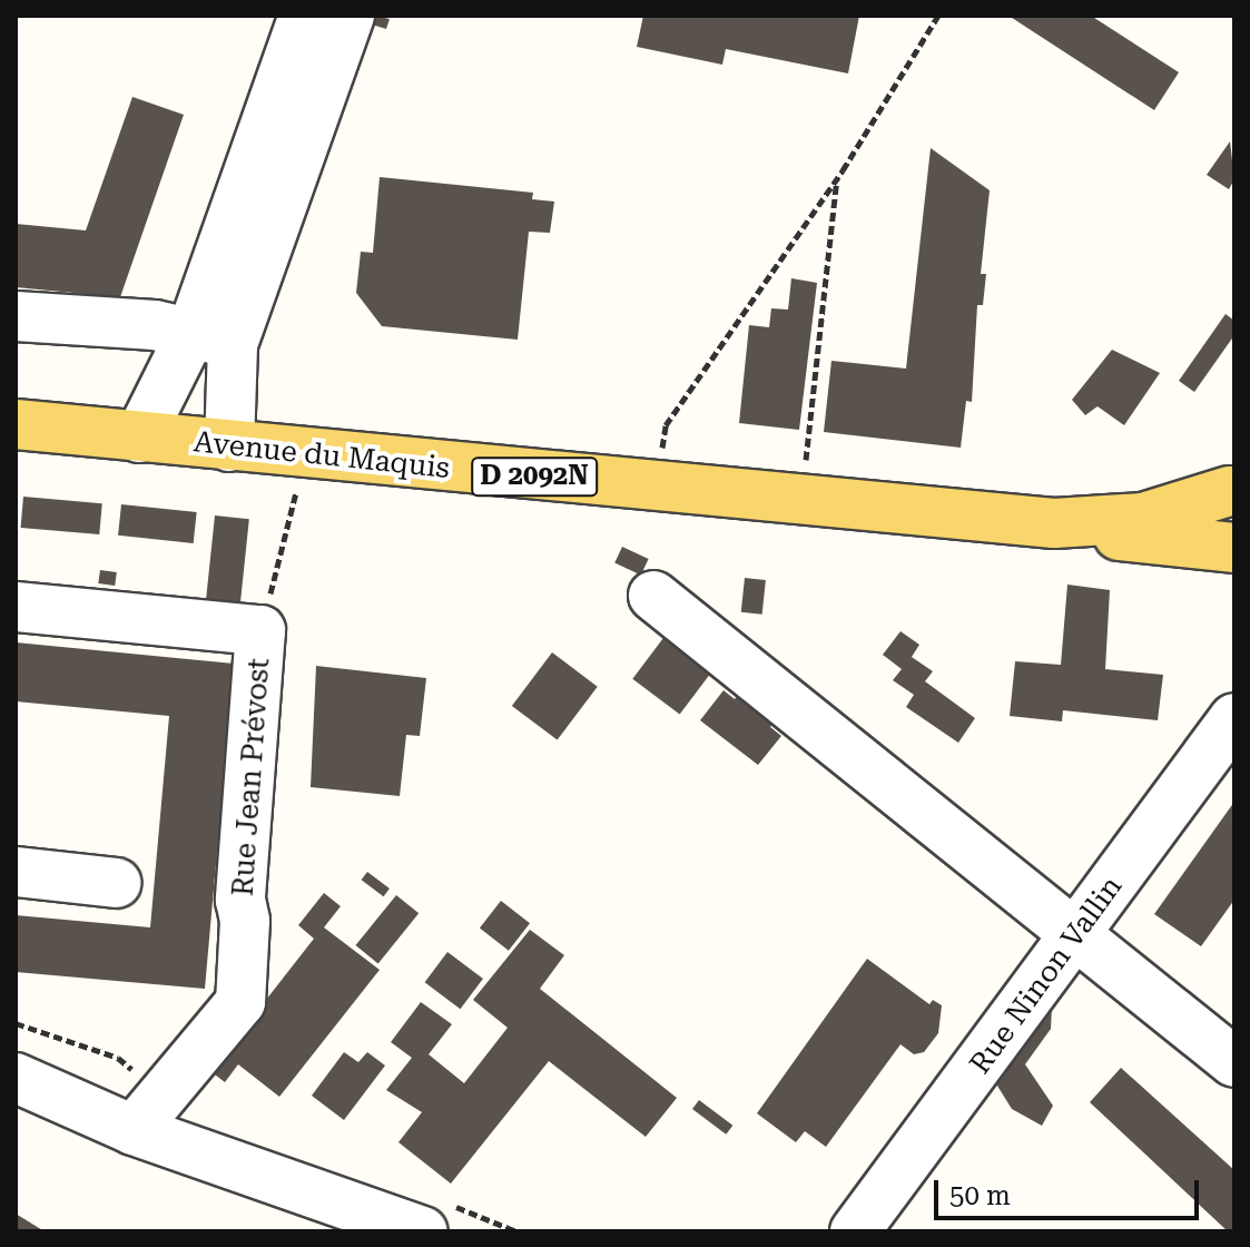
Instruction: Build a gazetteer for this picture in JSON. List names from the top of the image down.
{
  "streets": {
    "main road": ["Avenue du Maquis", "D 2092N"],
    "street": ["Rue Jean Prévost", "Rue Ninon Vallin"]
  },
  "scale_bar": "50 m"
}
